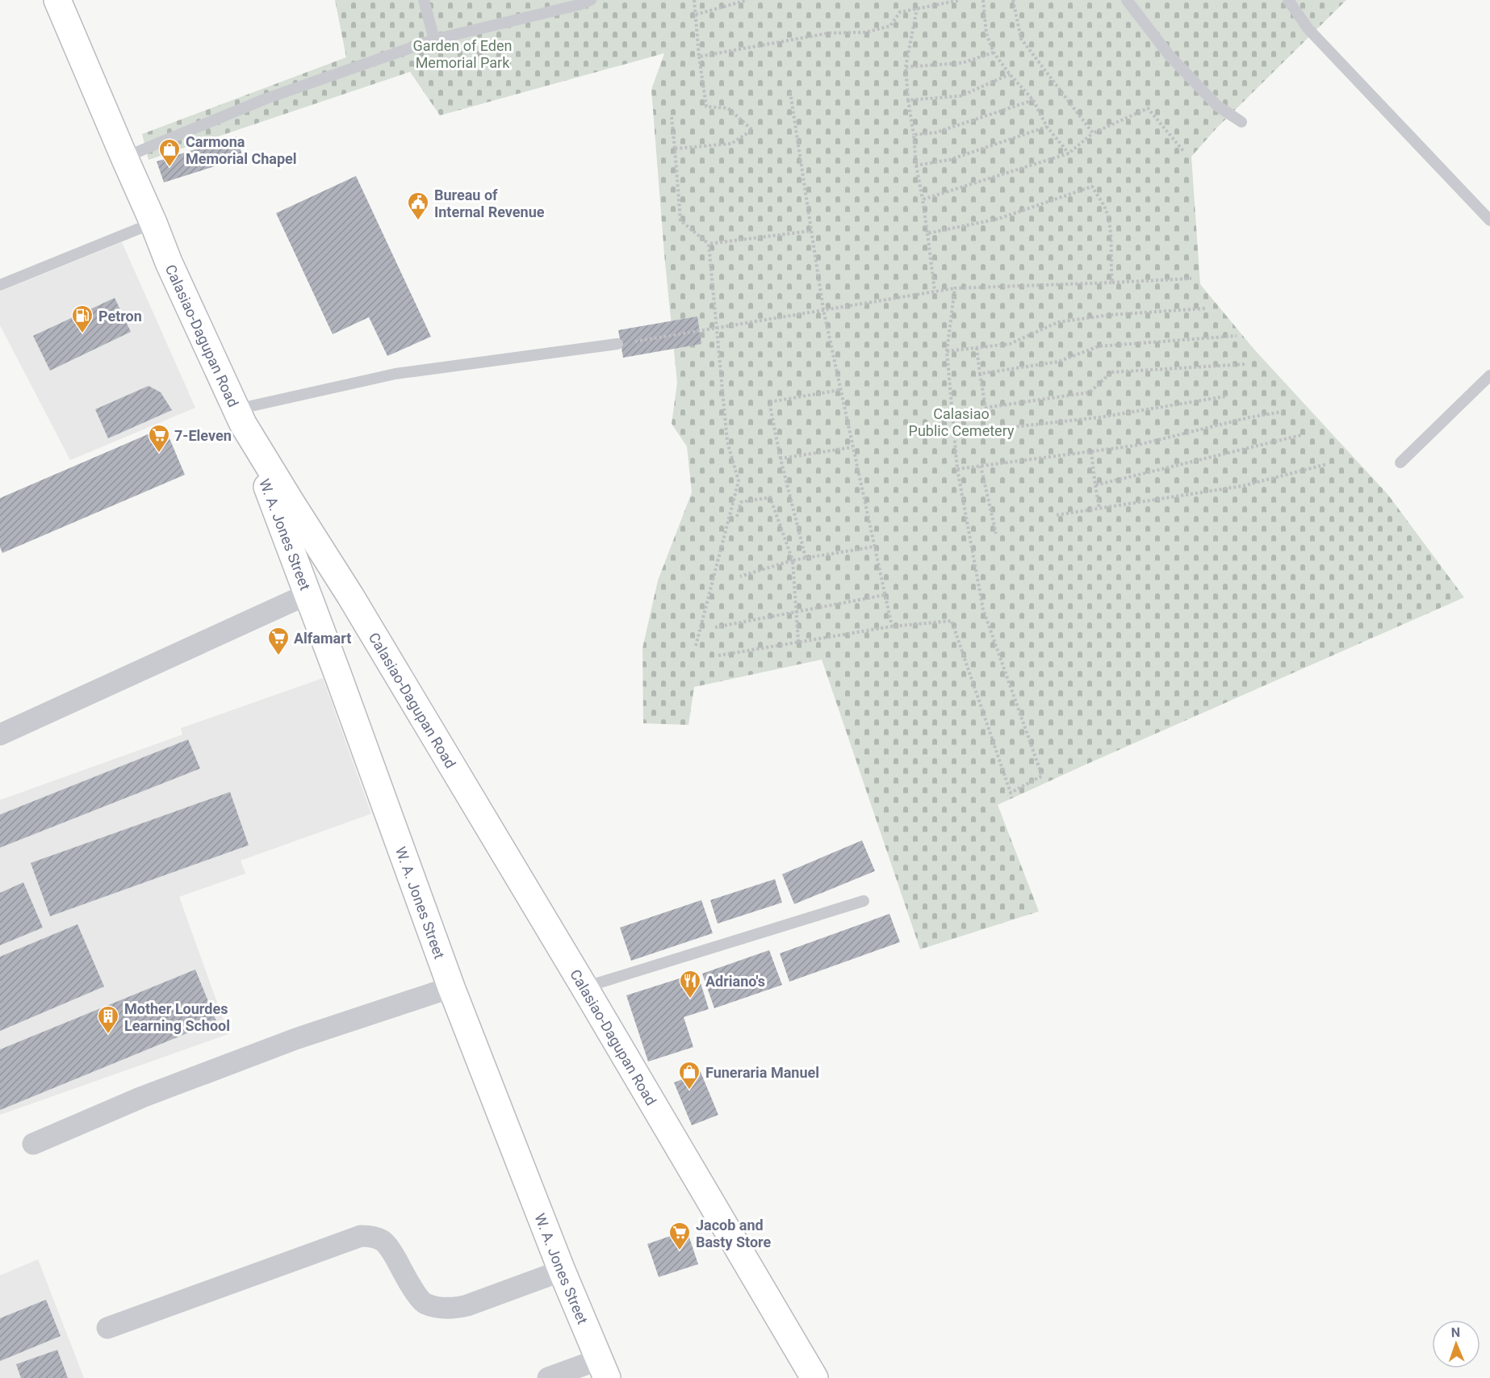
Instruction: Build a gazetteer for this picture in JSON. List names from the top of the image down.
{
  "streets": {
    "main road": ["Calasiao-Dagupan Road", "W. A. Jones Street"]
  },
  "crossings": [
    ["Calasiao-Dagupan Road", "W. A. Jones Street"]
  ],
  "parks": ["Garden of Eden Memorial Park", "Calasiao Public Cemetery"],
  "places": {
    "shop": ["Carmona Memorial Chapel", "Funeraria Manuel"],
    "public building": ["Bureau of Internal Revenue"],
    "fuel station": ["Petron"],
    "supermarket": ["7-Eleven", "Alfamart", "Jacob and Basty Store"],
    "restaurant": ["Adriano's"],
    "building": ["Mother Lourdes Learning School"]
  },
  "north": "top"
}
